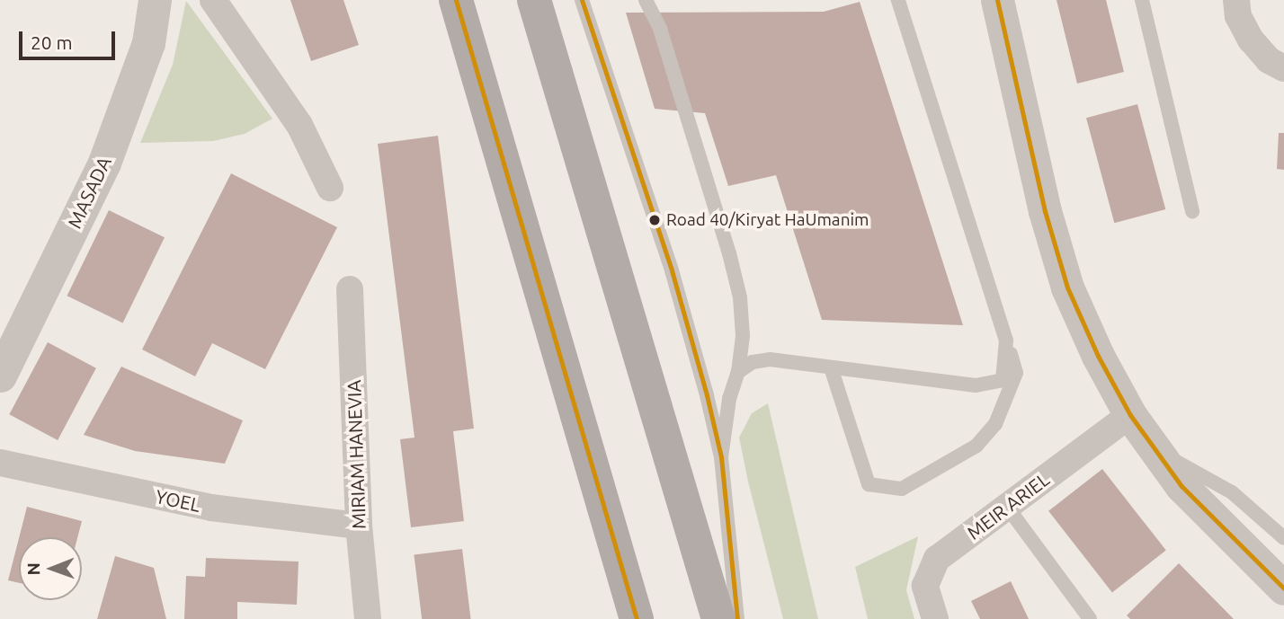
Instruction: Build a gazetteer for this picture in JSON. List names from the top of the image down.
{
  "streets": {
    "street": [
      "MASADA",
      "MIRIAM HANEVIA",
      "YOEL",
      "MEIR ARIEL"
    ]
  },
  "crossings": [
    ["MIRIAM HANEVIA", "YOEL"]
  ],
  "places": ["Road 40/Kiryat HaUmanim"],
  "scale_bar": "20 m",
  "north": "left"
}
